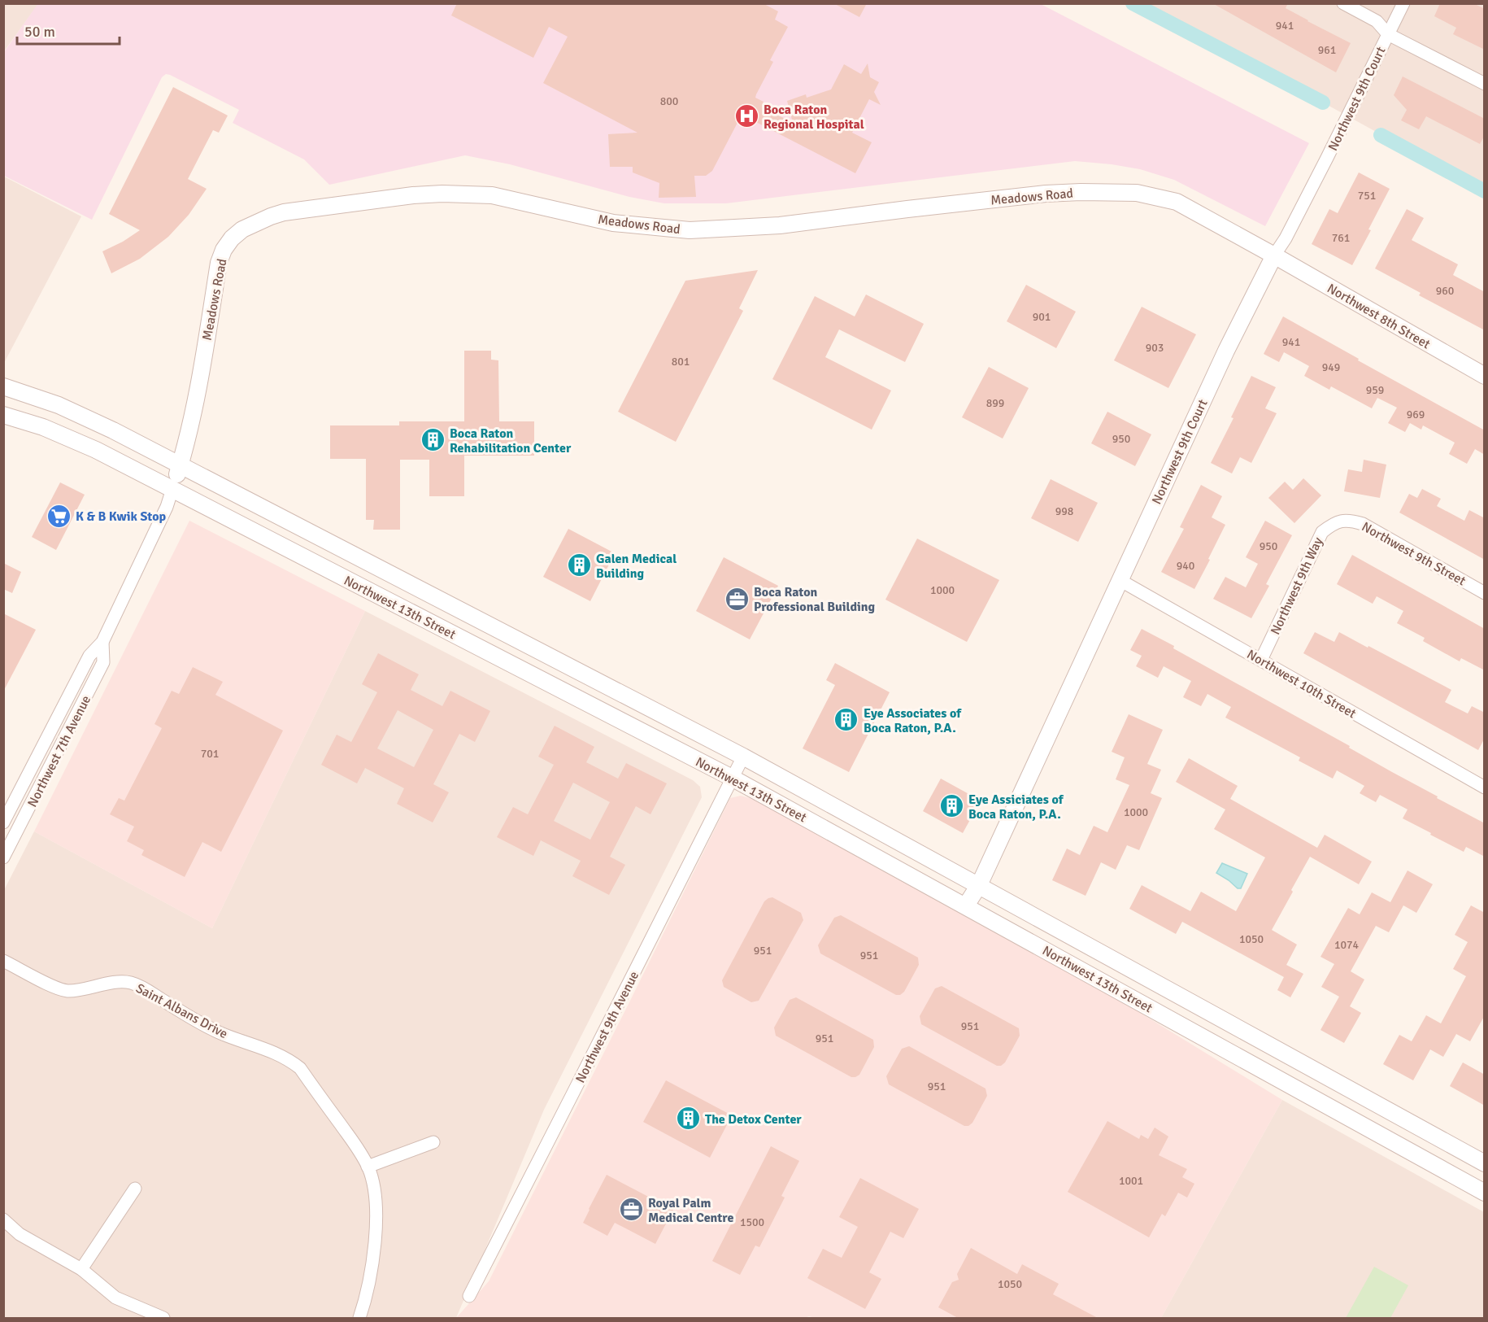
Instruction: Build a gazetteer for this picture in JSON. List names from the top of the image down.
{
  "streets": {
    "street": [
      "Northwest 9th Court",
      "Meadows Road",
      "Northwest 8th Street",
      "Northwest 9th Street",
      "Northwest 9th Way",
      "Northwest 13th Street",
      "Northwest 10th Street",
      "Northwest 7th Avenue",
      "Saint Albans Drive",
      "Northwest 9th Avenue"
    ]
  },
  "crossings": [
    ["Northwest 9th Court", "Meadows Road"],
    ["Northwest 9th Court", "Northwest 8th Street"],
    ["Northwest 9th Court", "Northwest 13th Street"],
    ["Northwest 9th Court", "Northwest 10th Street"],
    ["Meadows Road", "Northwest 8th Street"],
    ["Meadows Road", "Northwest 13th Street"],
    ["Meadows Road", "Northwest 7th Avenue"],
    ["Northwest 9th Street", "Northwest 9th Way"],
    ["Northwest 9th Way", "Northwest 10th Street"],
    ["Northwest 13th Street", "Northwest 7th Avenue"],
    ["Northwest 13th Street", "Northwest 9th Avenue"]
  ],
  "places": {
    "hospital": ["Boca Raton Regional Hospital"],
    "building": [
      "Boca Raton Rehabilitation Center",
      "Galen Medical Building",
      "Eye Associates of Boca Raton, P.A.",
      "Eye Assiciates of Boca Raton, P.A.",
      "The Detox Center"
    ],
    "supermarket": ["K & B Kwik Stop"],
    "office": ["Boca Raton Professional Building", "Royal Palm Medical Centre"]
  },
  "house_numbers": [
    "941",
    "961",
    "800",
    "751",
    "761",
    "960",
    "901",
    "941",
    "903",
    "801",
    "949",
    "959",
    "899",
    "969",
    "950",
    "998",
    "950",
    "940",
    "1000",
    "701",
    "1000",
    "1050",
    "1074",
    "951",
    "951",
    "951",
    "951",
    "951",
    "1001",
    "1500",
    "1050"
  ],
  "scale_bar": "50 m"
}
